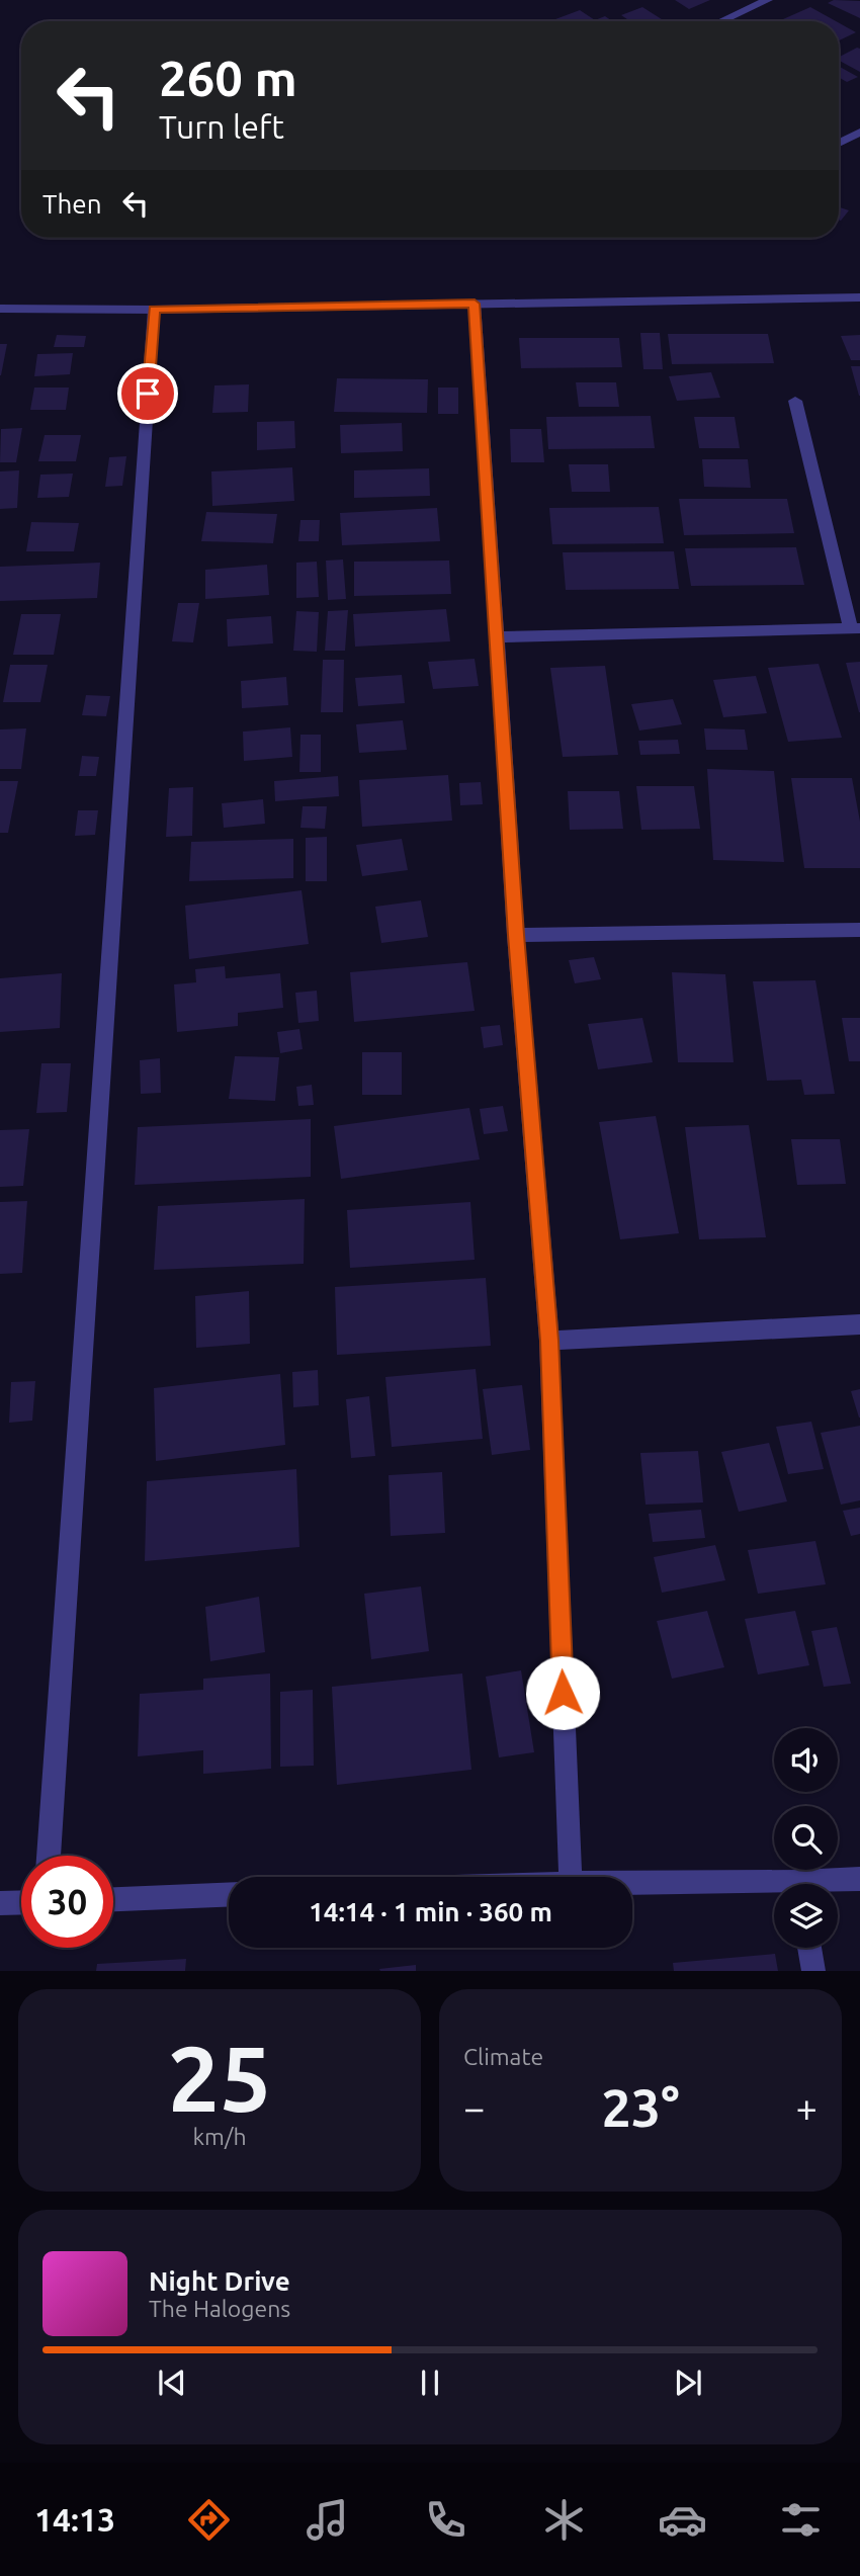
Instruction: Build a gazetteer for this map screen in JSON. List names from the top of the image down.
{
  "page": {
    "turn": ["260 m", "Turn left"],
    "then": "Then",
    "limit": "30",
    "trip": "14:14 · 1 min · 360 m",
    "tile": [
      ["25", "km/h"],
      "Climate"
    ],
    "heat": ["−", "23°", "+"],
    "song": ["Night Drive", "The Halogens"],
    "tabs": "14:13"
  }
}
